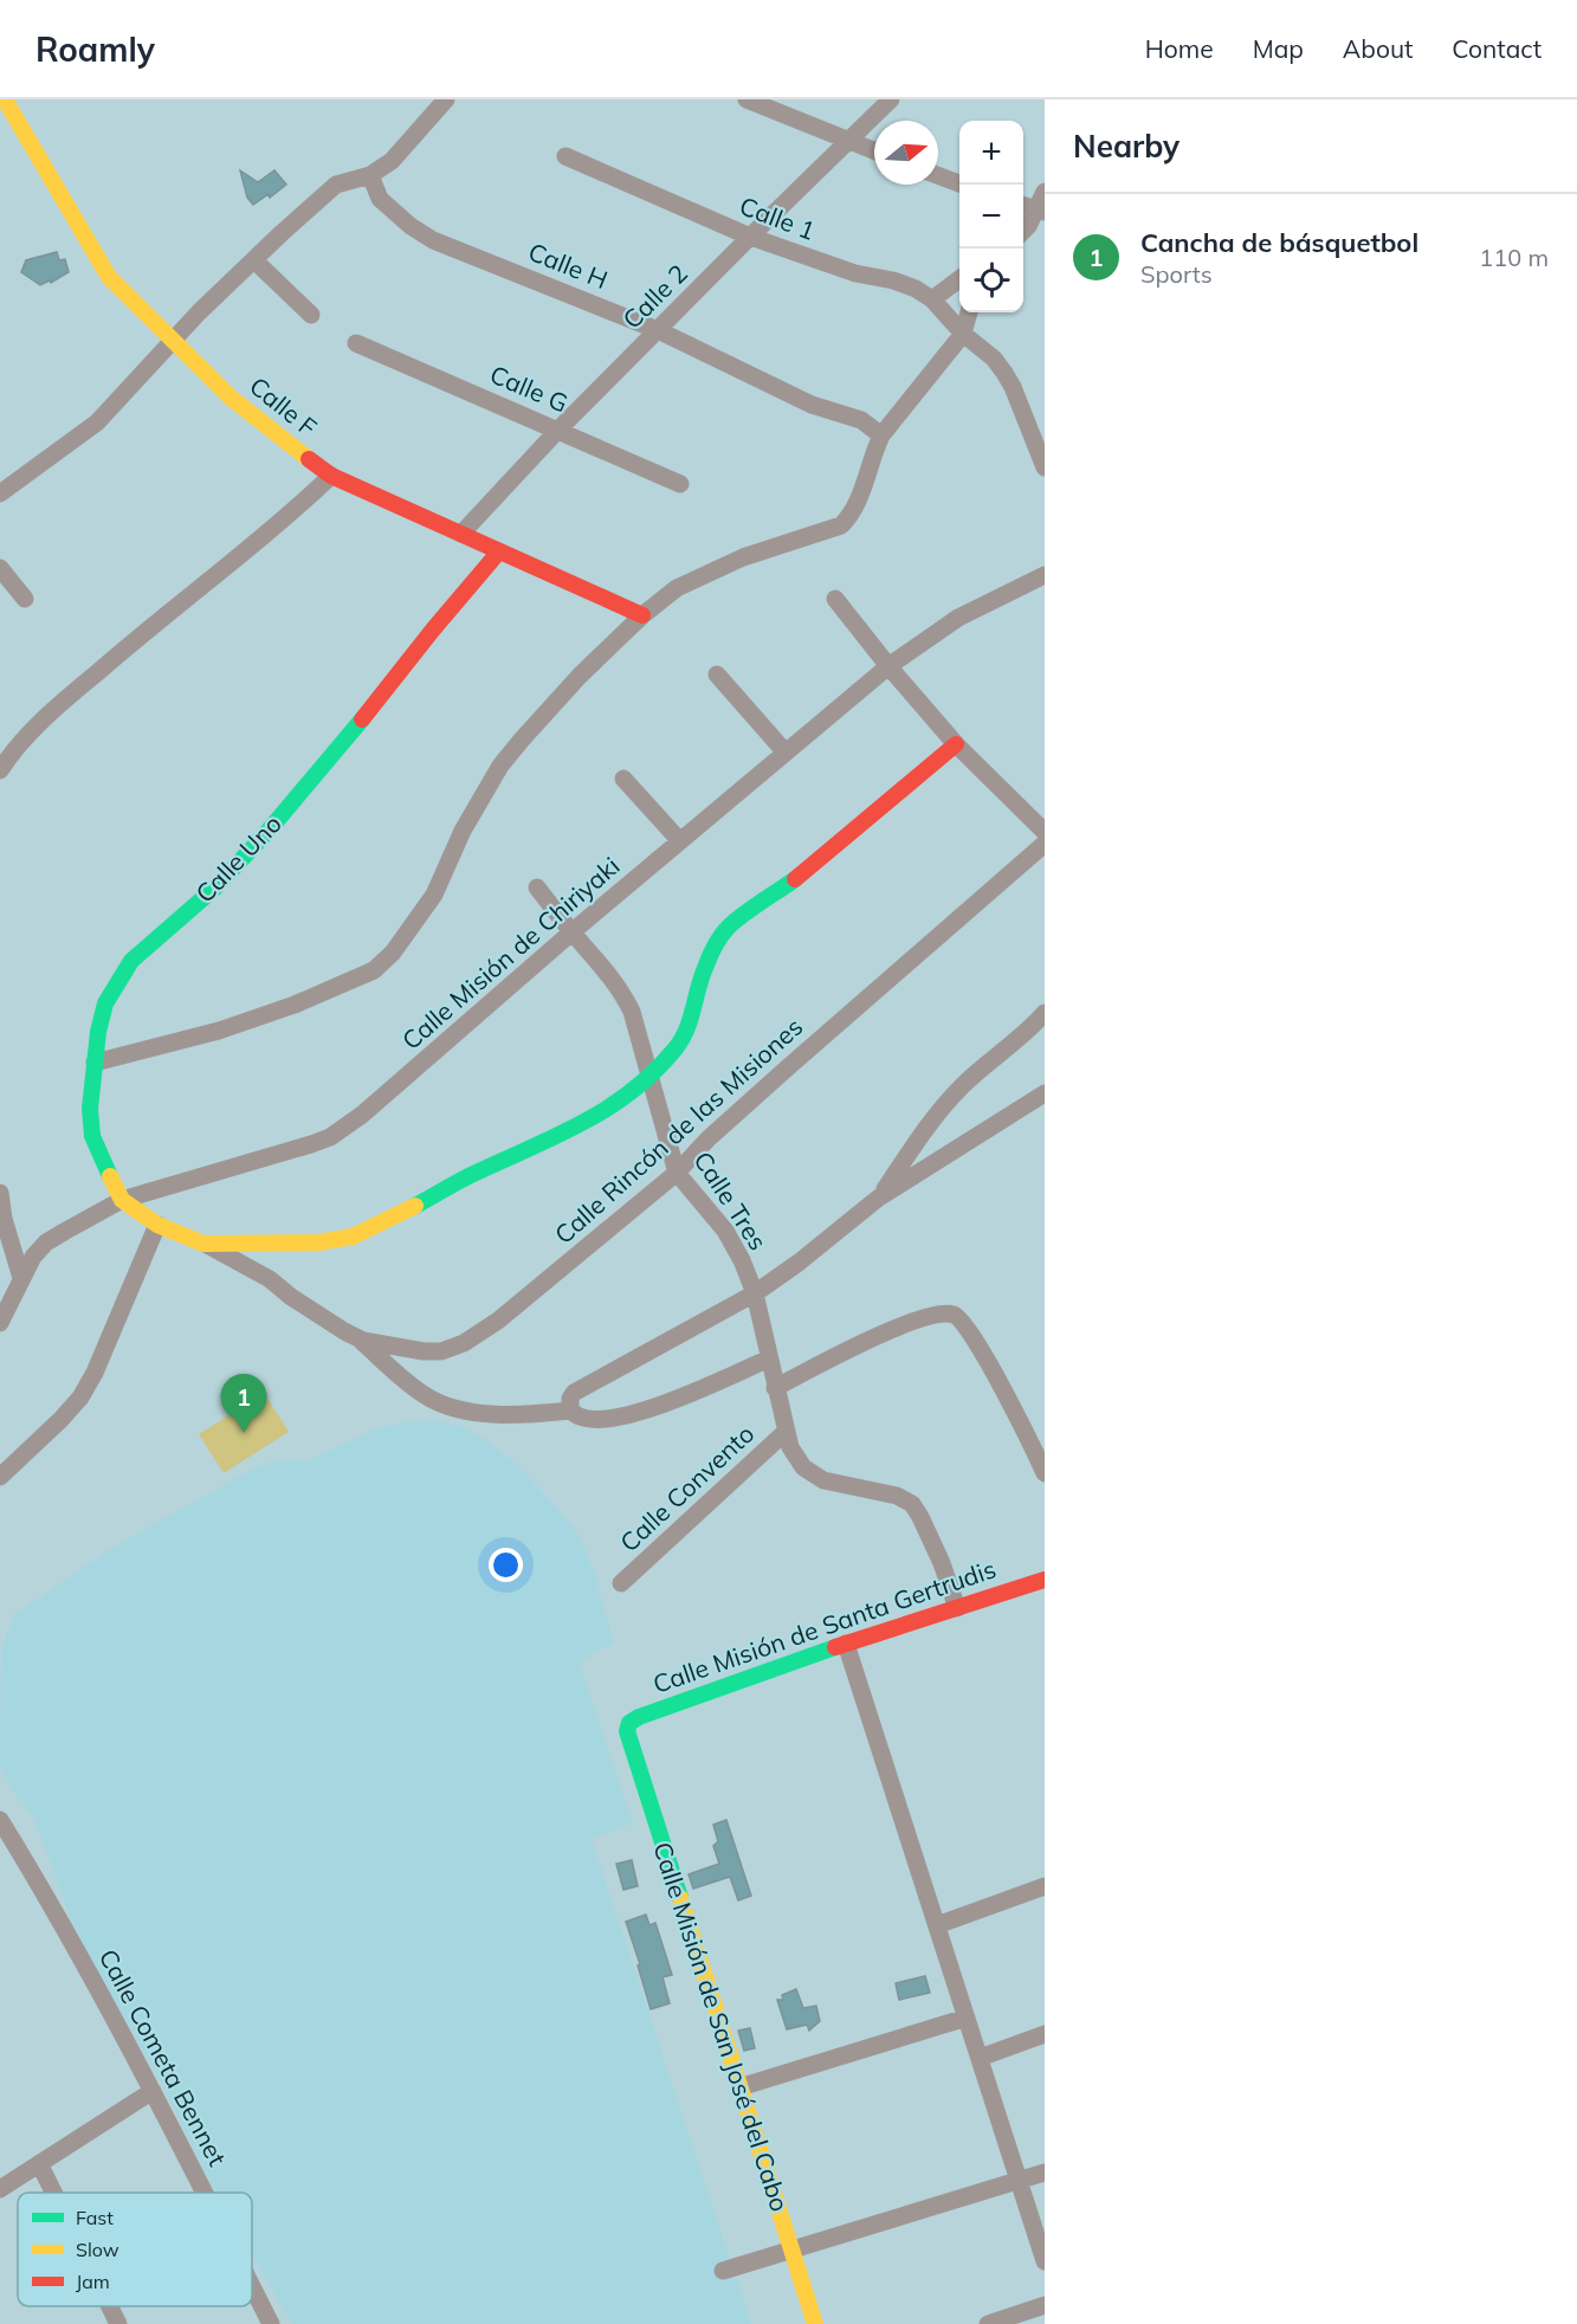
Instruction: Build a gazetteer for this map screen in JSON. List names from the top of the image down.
{
  "streets": {
    "street": [
      "Calle 1",
      "Calle H",
      "Calle 2",
      "Calle G",
      "Calle F",
      "Calle Uno",
      "Calle Misión de Chiriyaki",
      "Calle Rincón de las Misiones",
      "Calle Tres",
      "Calle Convento",
      "Calle Misión de Santa Gertrudis",
      "Calle Misión de San José del Cabo",
      "Calle Cometa Bennet"
    ]
  },
  "crossings": [
    ["Calle 1", "Calle 2"],
    ["Calle H", "Calle 2"],
    ["Calle 2", "Calle G"],
    ["Calle 2", "Calle F"],
    ["Calle F", "Calle Uno"],
    ["Calle Uno", "Calle Misión de Chiriyaki"],
    ["Calle Misión de Chiriyaki", "Calle Tres"],
    ["Calle Rincón de las Misiones", "Calle Tres"],
    ["Calle Tres", "Calle Convento"],
    ["Calle Tres", "Calle Misión de Santa Gertrudis"],
    ["Calle Misión de Santa Gertrudis", "Calle Misión de San José del Cabo"]
  ],
  "legend": ["Fast", "Slow", "Jam"],
  "north": "right",
  "page": {
    "header": "Roamly",
    "nav": [
      "Home",
      "Map",
      "About",
      "Contact"
    ],
    "heading": "Nearby",
    "map_buttons": ["+", "−"],
    "list": [
      {
        "mark": "1",
        "name": "Cancha de básquetbol",
        "note": "Sports",
        "value": "110 m"
      }
    ],
    "pins": "1"
  }
}
